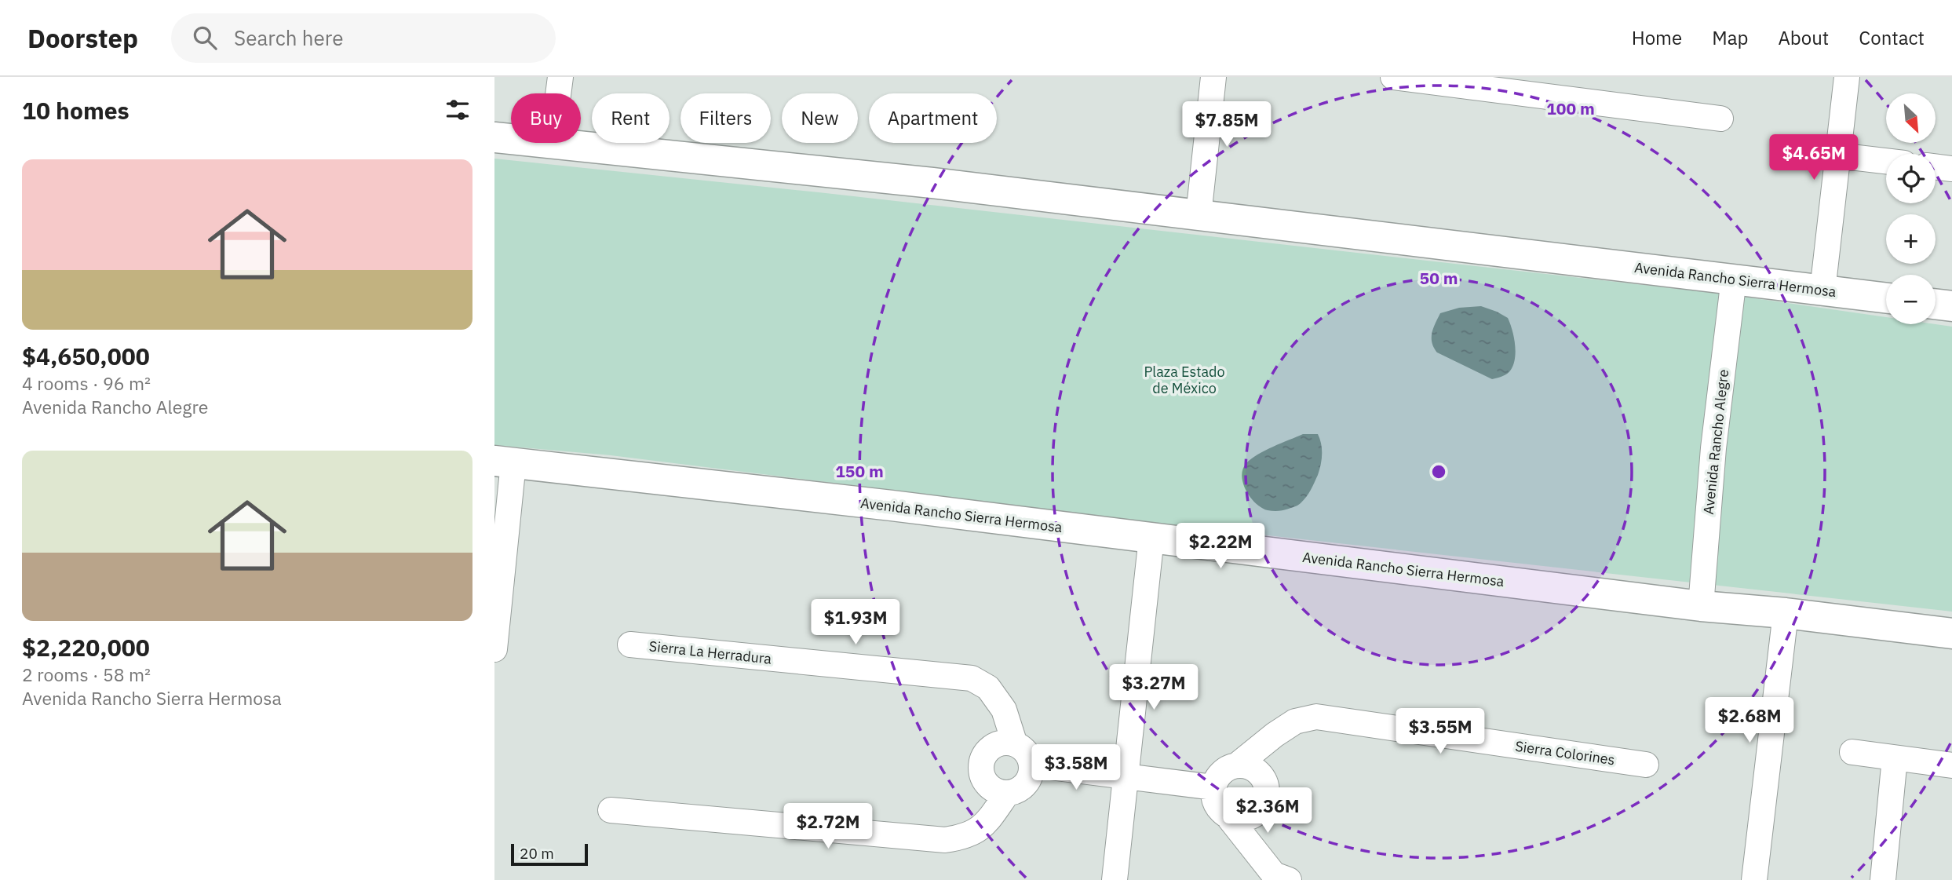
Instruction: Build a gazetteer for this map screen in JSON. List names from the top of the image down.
{
  "streets": {
    "street": [
      "Avenida Rancho Sierra Hermosa",
      "Avenida Rancho Alegre",
      "Sierra La Herradura",
      "Sierra Colorines"
    ]
  },
  "crossings": [
    ["Avenida Rancho Sierra Hermosa", "Avenida Rancho Alegre"]
  ],
  "parks": ["Plaza Estado de México"],
  "scale_bar": "20 m",
  "north": "bottom right",
  "page": {
    "header": "Doorstep",
    "search": "Search here",
    "nav": [
      "Home",
      "Map",
      "About",
      "Contact"
    ],
    "heading": "10 homes",
    "map_buttons": ["+", "−"],
    "chip": [
      "Buy",
      "Rent",
      "Filters",
      "New",
      "Apartment"
    ],
    "price": [
      "$7.85M",
      "$4.65M",
      "$2.22M",
      "$1.93M",
      "$3.27M",
      "$2.68M",
      "$3.55M",
      "$3.58M",
      "$2.36M",
      "$2.72M"
    ],
    "list": [
      {
        "name": "$4,650,000",
        "note": "4 rooms · 96 m² · Avenida Rancho Alegre"
      },
      {
        "name": "$2,220,000",
        "note": "2 rooms · 58 m² · Avenida Rancho Sierra Hermosa"
      }
    ],
    "scale": "20 m"
  },
  "rings": ["100 m", "50 m", "150 m"]
}
